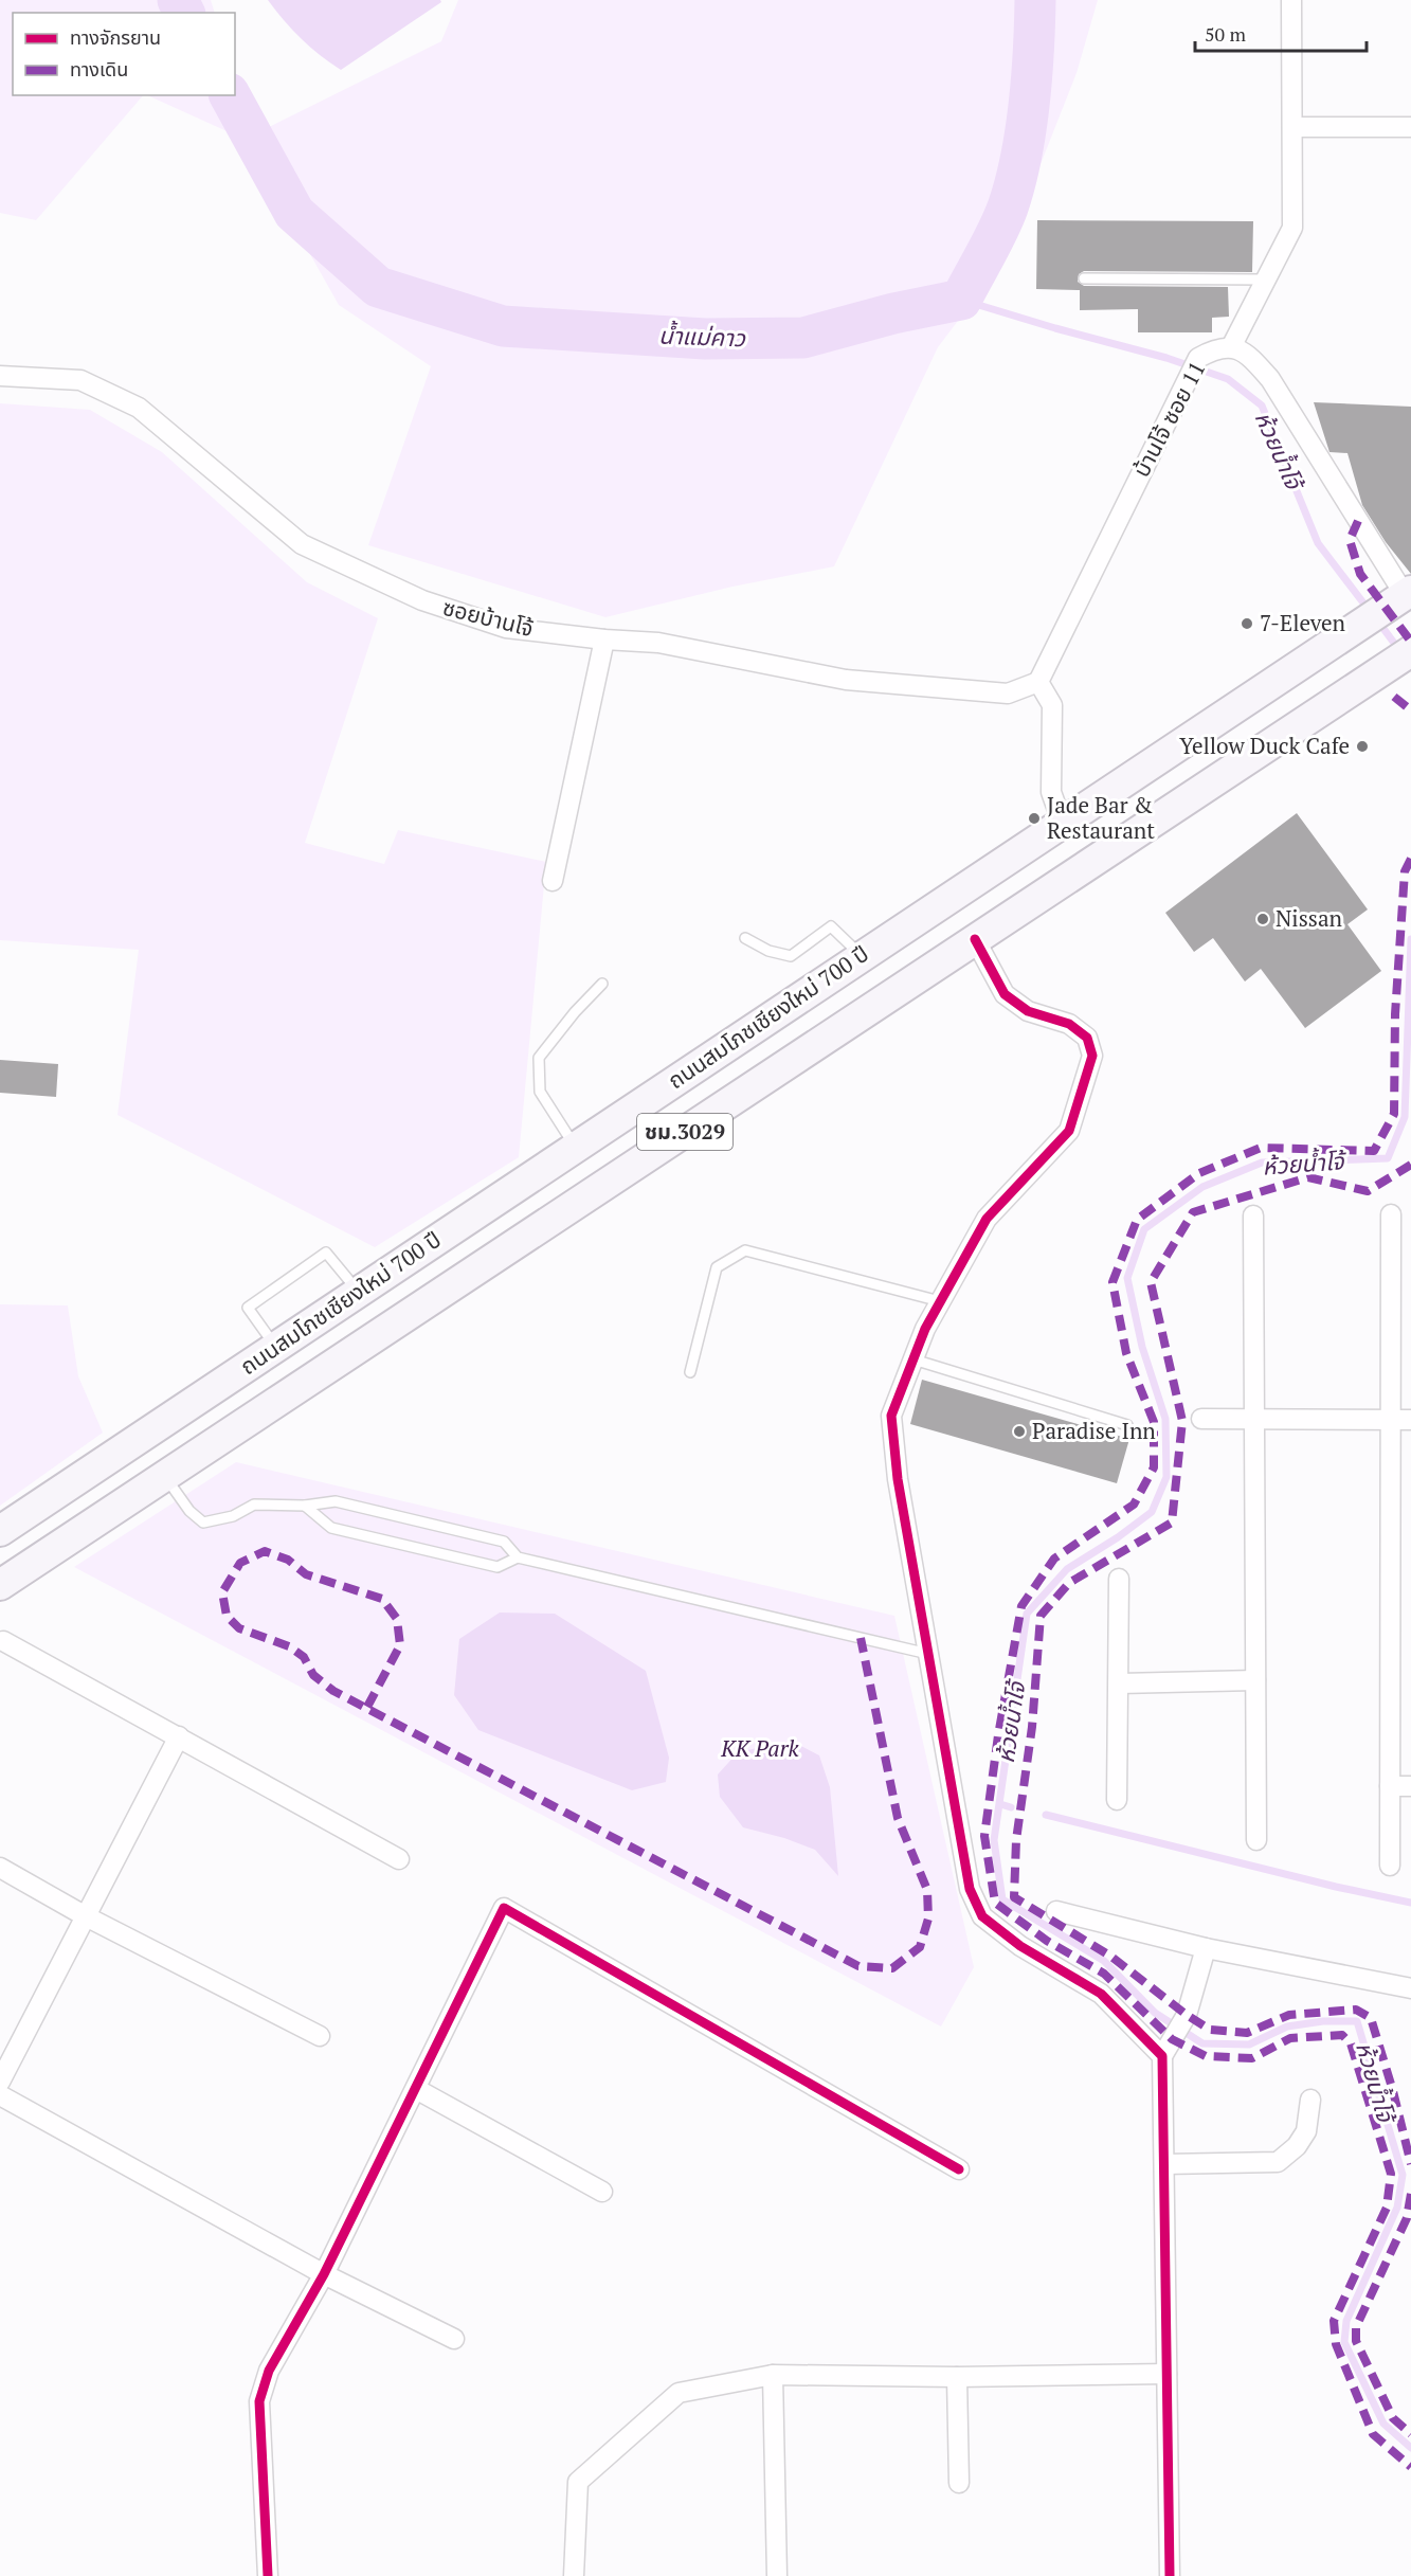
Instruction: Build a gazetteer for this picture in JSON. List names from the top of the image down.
{
  "streets": {
    "main road": ["ถนนสมโภชเชียงใหม่ 700 ปี", "ชม.3029"],
    "street": ["บ้านโจ้ ซอย 11", "ซอยบ้านโจ้"]
  },
  "crossings": [
    ["บ้านโจ้ ซอย 11", "ซอยบ้านโจ้"],
    ["บ้านโจ้ ซอย 11", "ถนนสมโภชเชียงใหม่ 700 ปี"]
  ],
  "water": ["น้ำแม่คาว", "ห้วยน้ำโจ้"],
  "parks": ["KK Park"],
  "places": [
    "7-Eleven",
    "Yellow Duck Cafe",
    "Jade Bar & Restaurant",
    "Nissan",
    "Paradise Inn"
  ],
  "legend": ["ทางจักรยาน", "ทางเดิน"],
  "scale_bar": "50 m"
}
